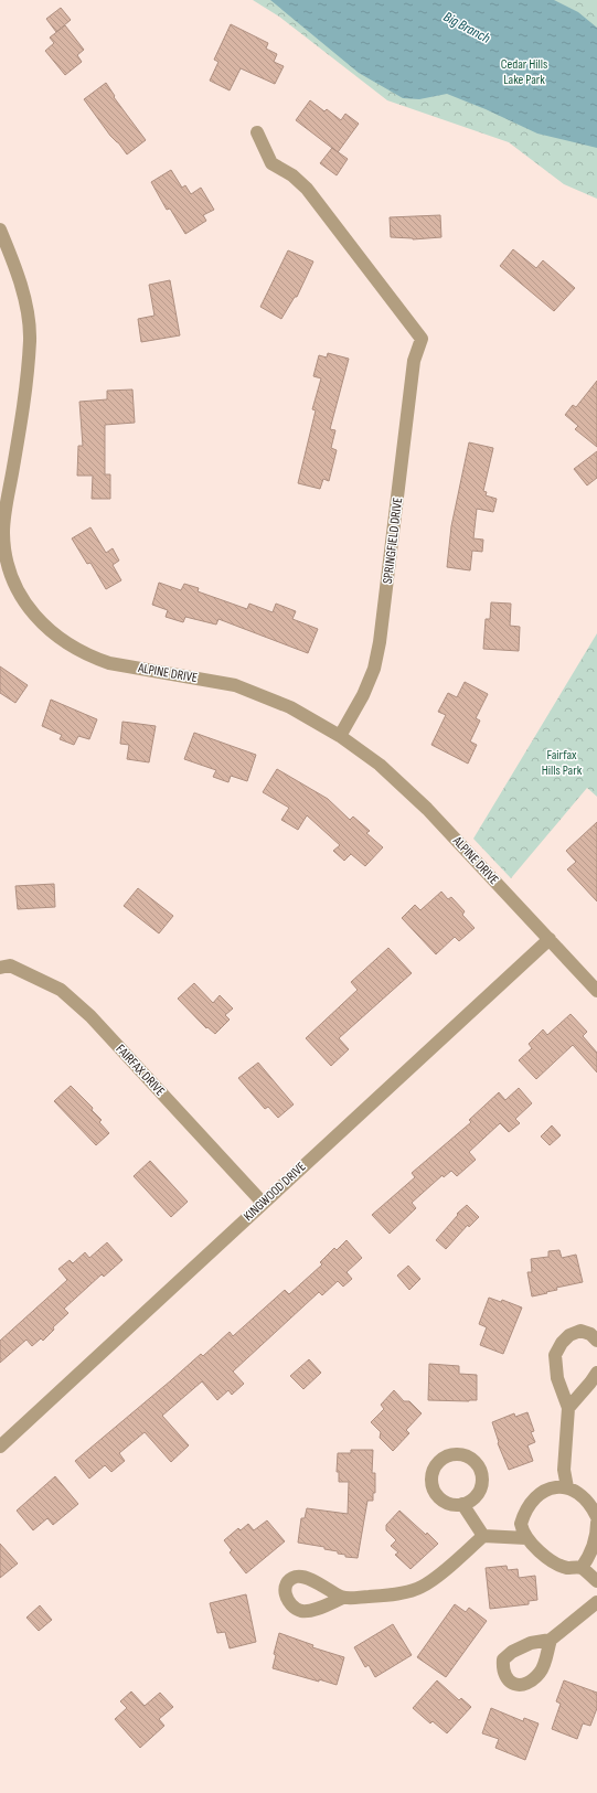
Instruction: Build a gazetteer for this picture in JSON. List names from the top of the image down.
{
  "streets": {
    "street": [
      "SPRINGFIELD DRIVE",
      "ALPINE DRIVE",
      "FAIRFAX DRIVE",
      "KINGWOOD DRIVE"
    ]
  },
  "crossings": [
    ["SPRINGFIELD DRIVE", "ALPINE DRIVE"],
    ["ALPINE DRIVE", "KINGWOOD DRIVE"],
    ["FAIRFAX DRIVE", "KINGWOOD DRIVE"]
  ],
  "water": ["Big Branch"],
  "parks": ["Cedar Hills Lake Park", "Fairfax Hills Park"]
}
